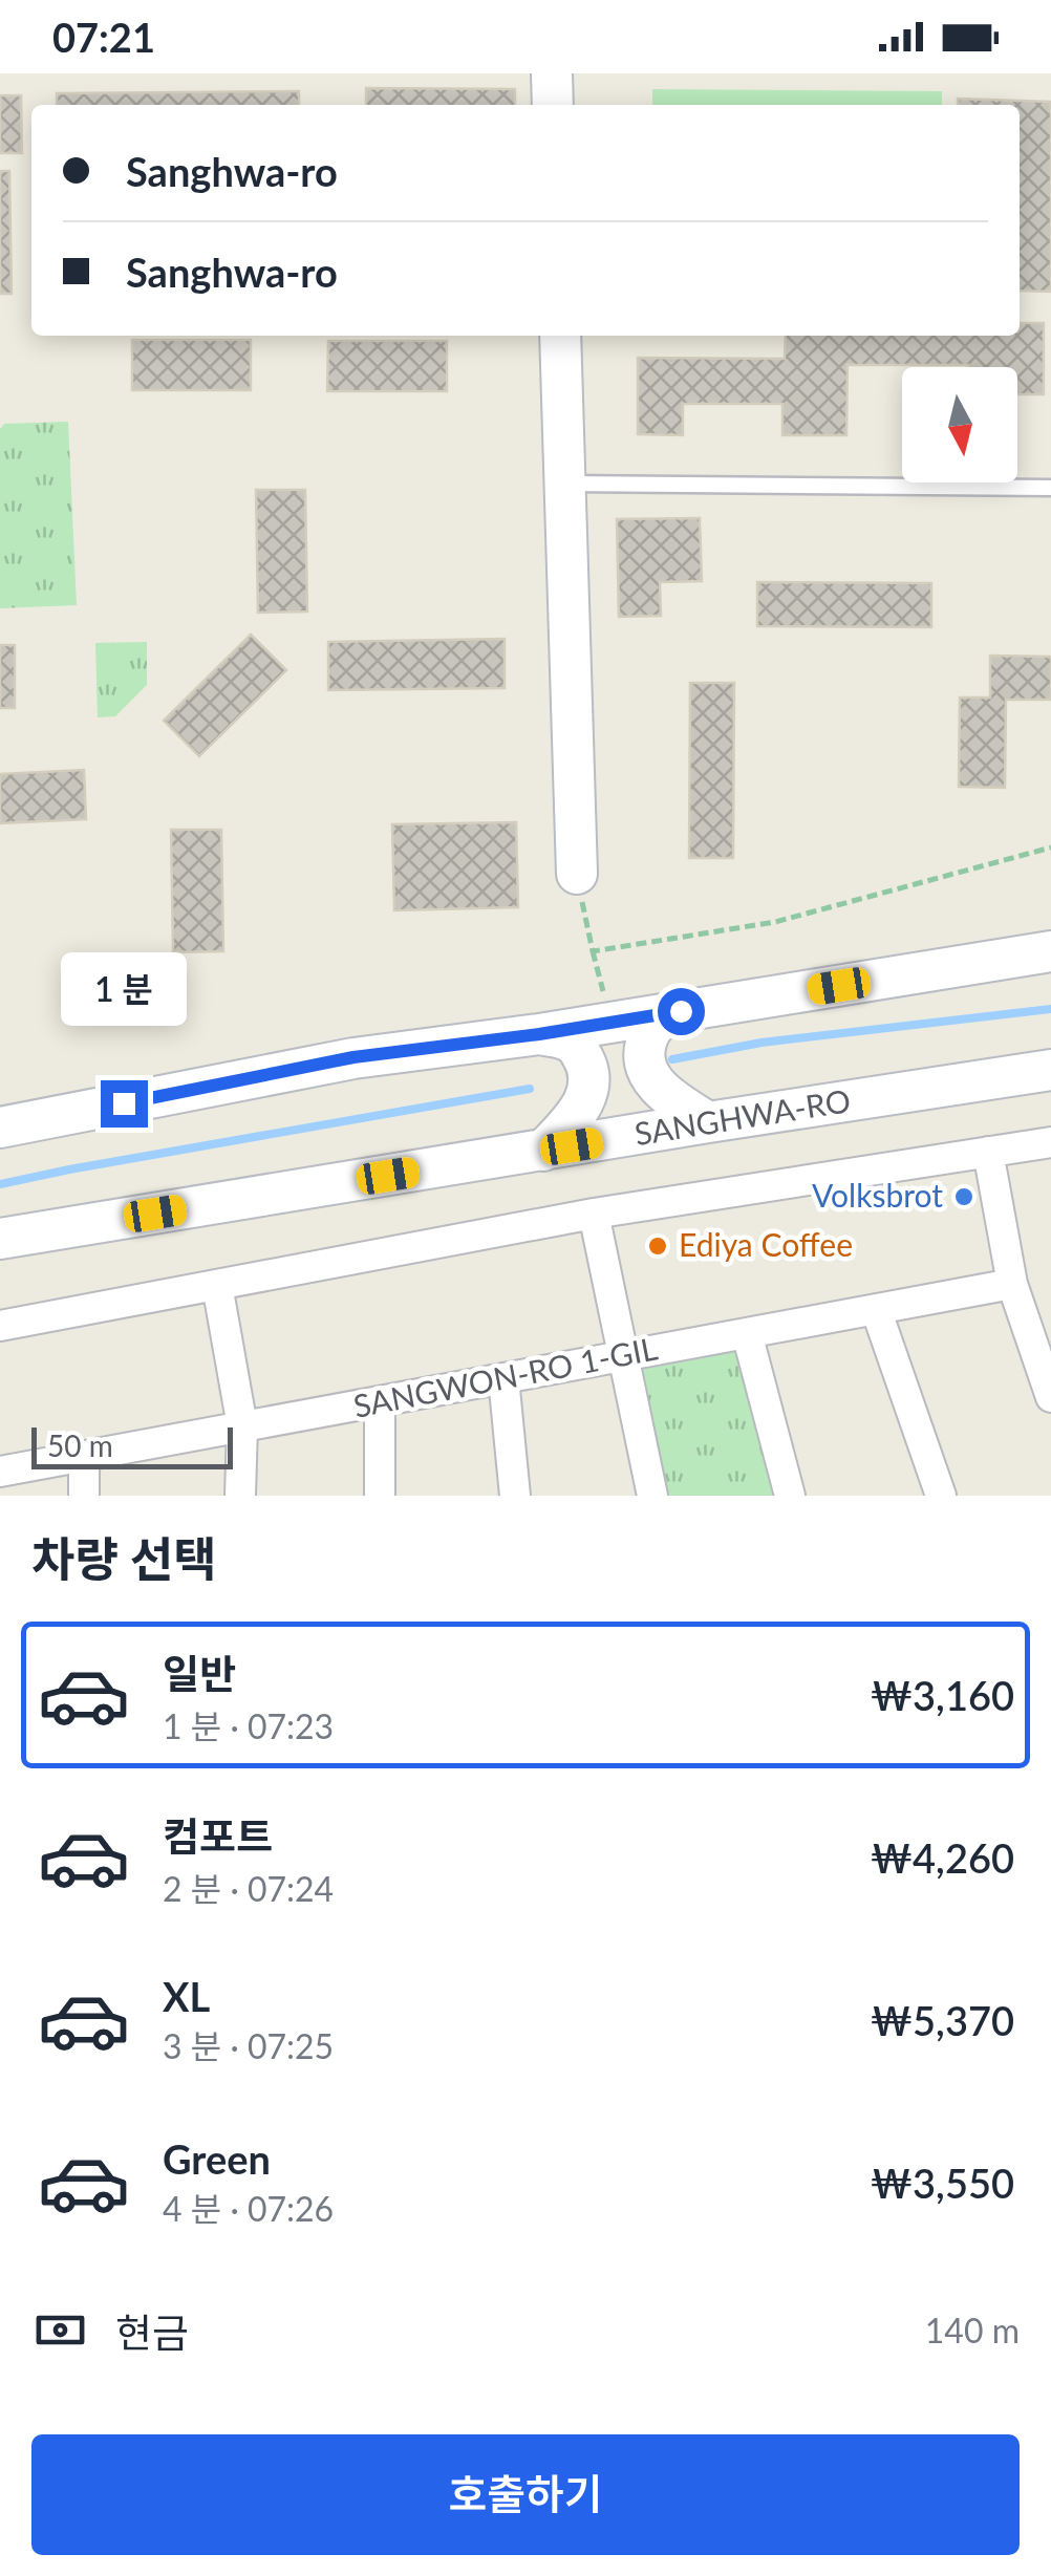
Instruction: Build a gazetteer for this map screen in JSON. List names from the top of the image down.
{
  "streets": {
    "main road": ["SANGHWA-RO"],
    "street": ["SANGWON-RO 1-GIL"]
  },
  "places": ["Volksbrot", "Ediya Coffee"],
  "scale_bar": "50 m",
  "north": "bottom",
  "page": {
    "status": "07:21",
    "banner": ["Sanghwa-ro", "Sanghwa-ro"],
    "bubble": "1 분",
    "scale": "50 m",
    "heading": "차량 선택",
    "list": [
      {
        "name": "일반",
        "note": "1 분 · 07:23",
        "value": "₩3,160"
      },
      {
        "name": "컴포트",
        "note": "2 분 · 07:24",
        "value": "₩4,260"
      },
      {
        "name": "XL",
        "note": "3 분 · 07:25",
        "value": "₩5,370"
      },
      {
        "name": "Green",
        "note": "4 분 · 07:26",
        "value": "₩3,550"
      }
    ],
    "pay": ["현금", "140 m"],
    "buttons": "호출하기"
  }
}
